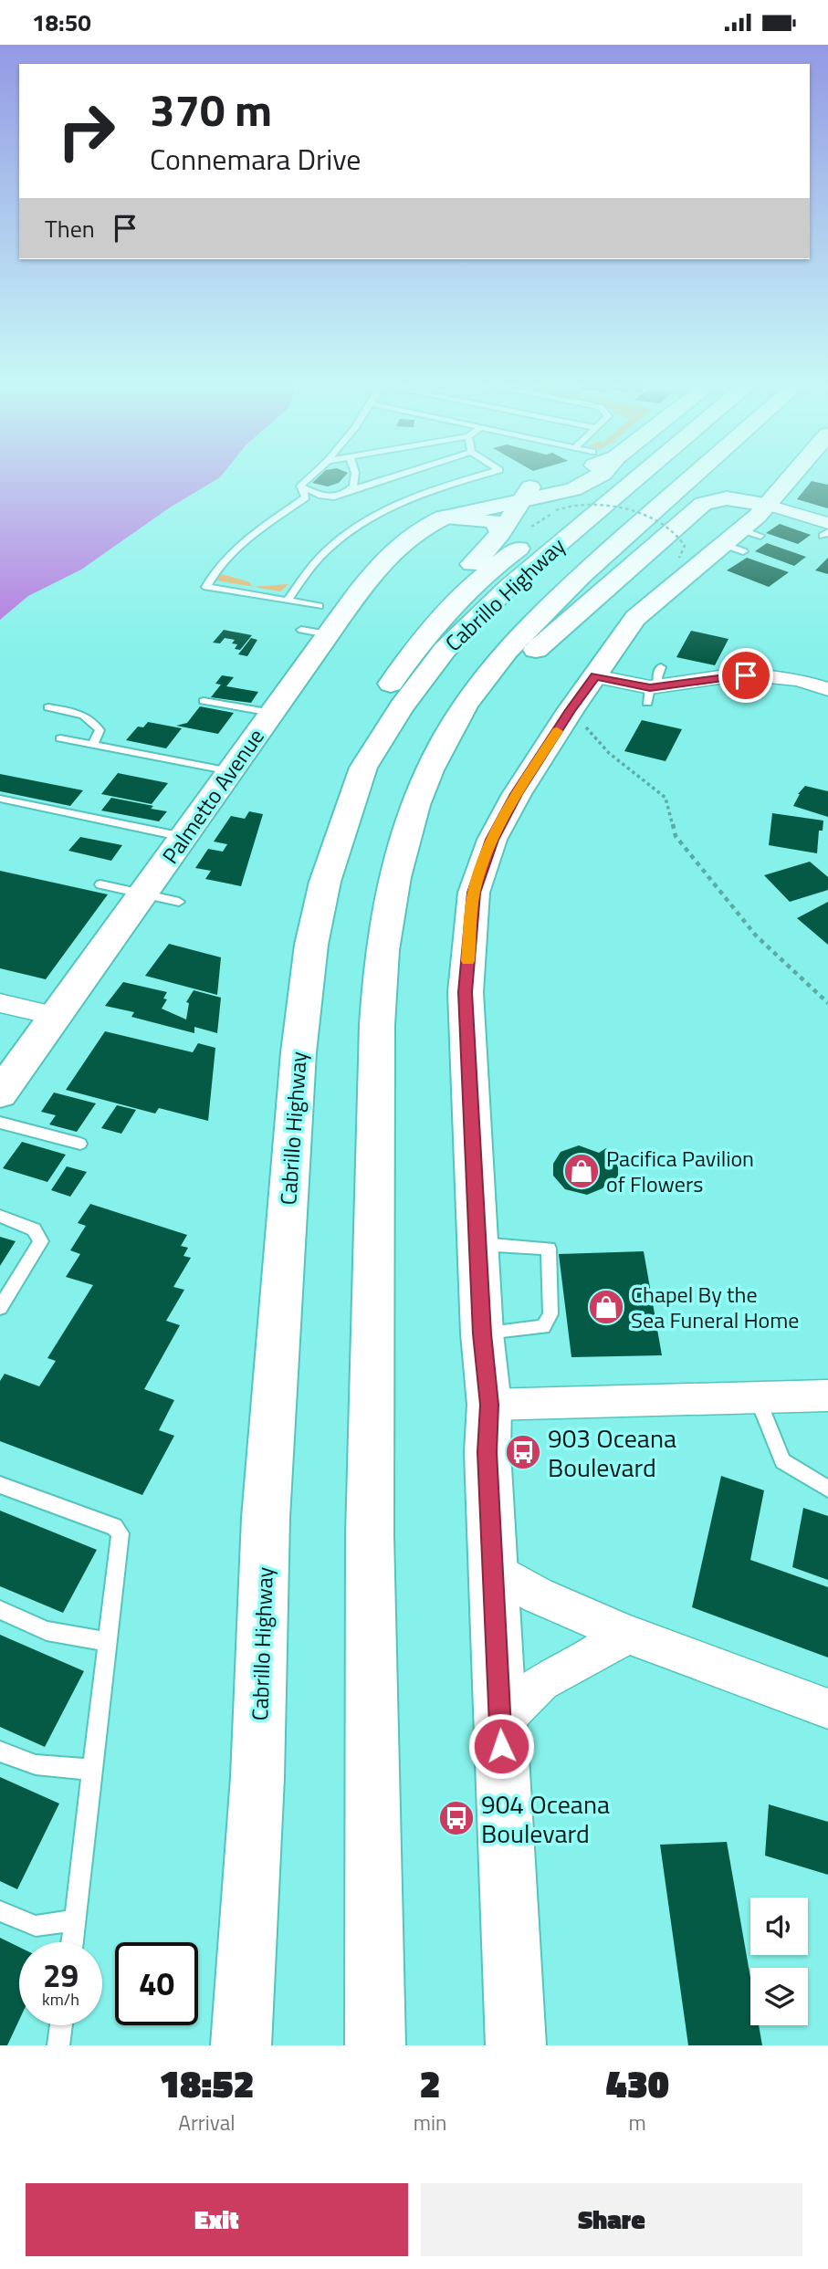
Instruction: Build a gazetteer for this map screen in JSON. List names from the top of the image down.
{
  "streets": {
    "main road": ["Cabrillo Highway", "Palmetto Avenue"]
  },
  "places": {
    "shop": ["Pacifica Pavilion of Flowers", "Chapel By the Sea Funeral Home"],
    "bus stop": ["903 Oceana Boulevard", "904 Oceana Boulevard"]
  },
  "page": {
    "status": "18:50",
    "turn": ["370 m", "Connemara Drive"],
    "then": "Then",
    "speed": "29 km/h",
    "limit": "40",
    "eta": [
      "18:52",
      "Arrival",
      "2",
      "min",
      "430",
      "m"
    ],
    "buttons": ["Exit", "Share"]
  }
}
